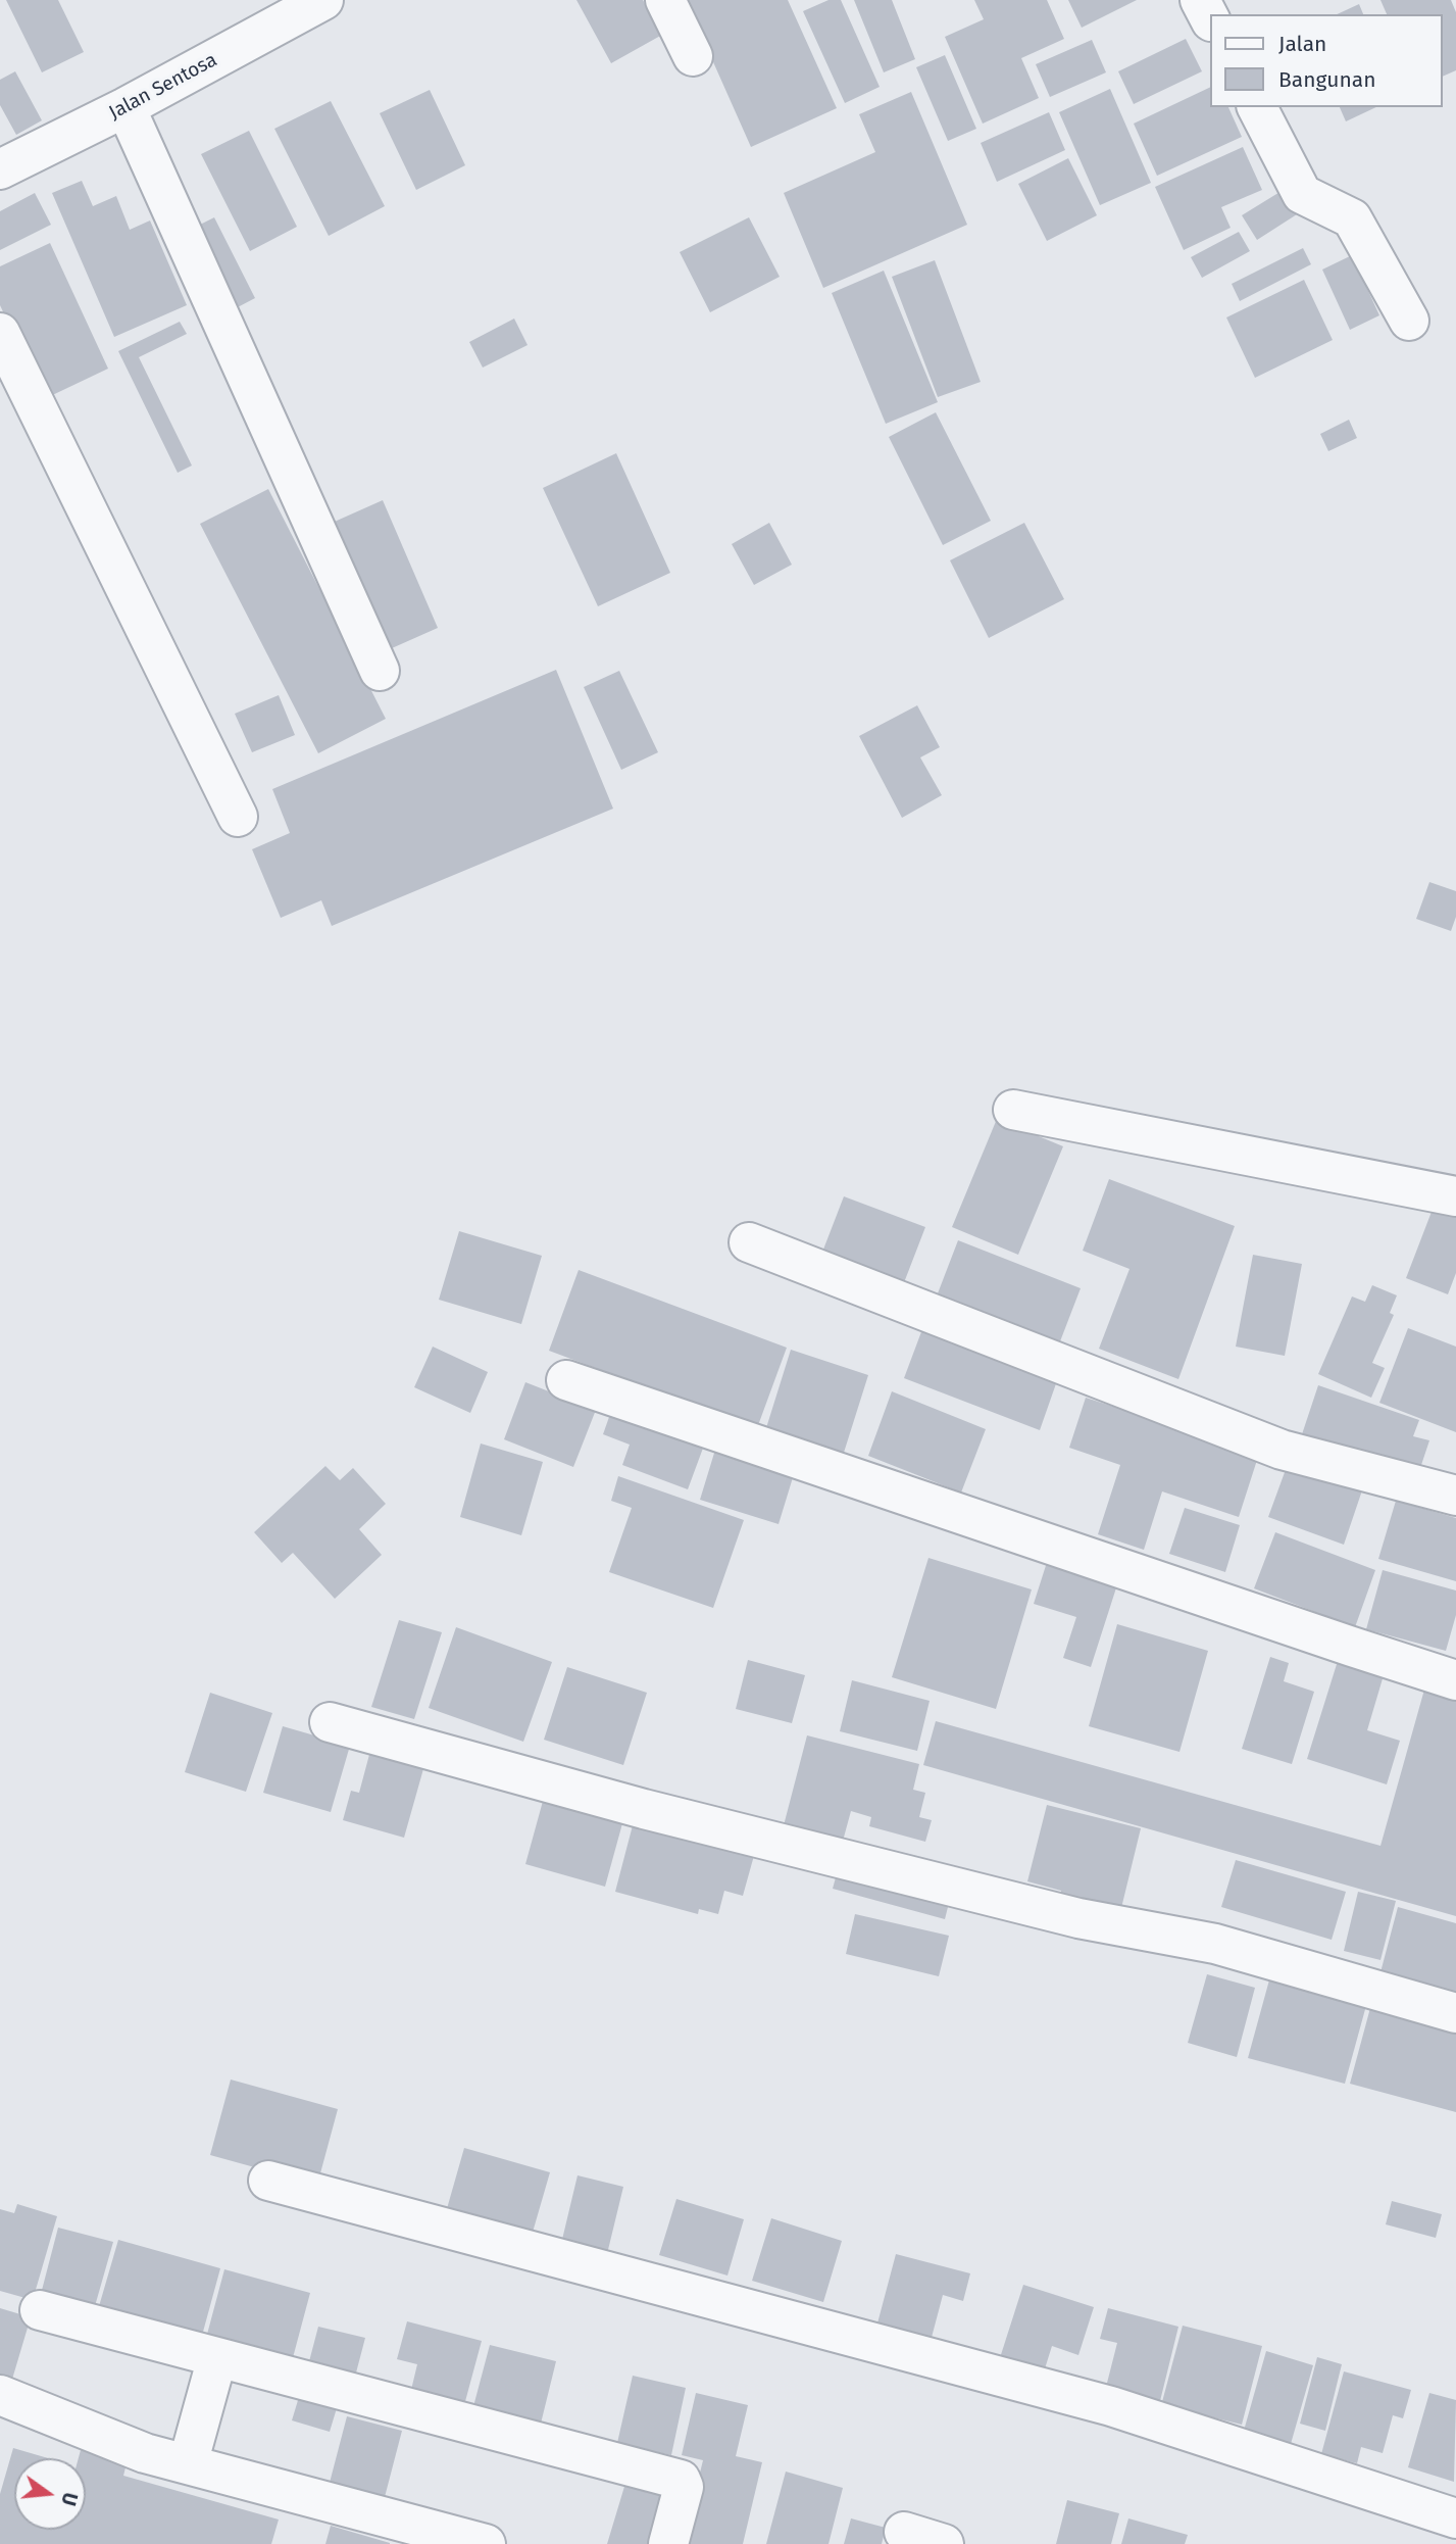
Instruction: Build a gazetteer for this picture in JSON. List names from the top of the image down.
{
  "streets": {
    "street": ["Jalan Sentosa"]
  },
  "legend": ["Jalan", "Bangunan"],
  "north": "right"
}
